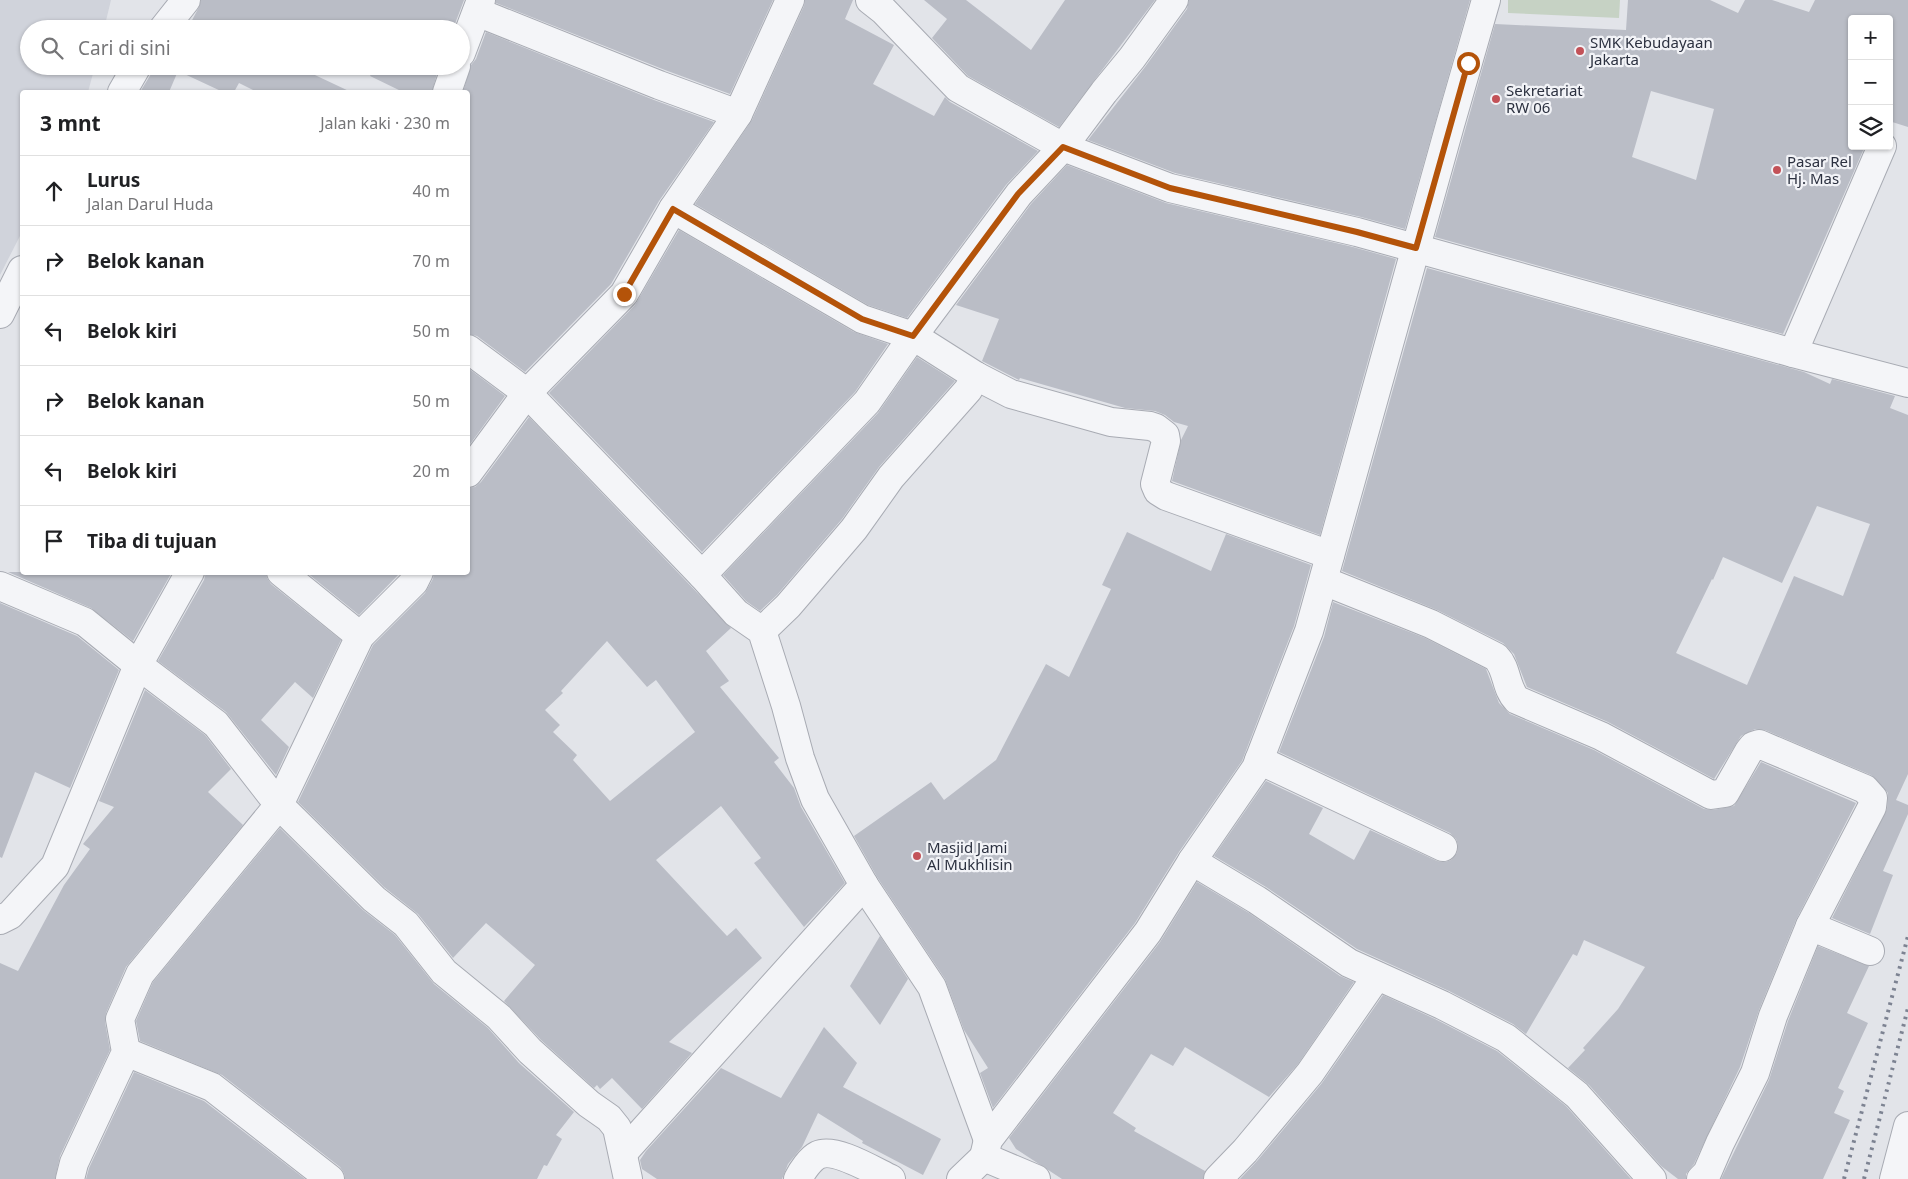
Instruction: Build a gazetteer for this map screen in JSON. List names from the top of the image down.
{
  "places": [
    "SMK Kebudayaan Jakarta",
    "Sekretariat RW 06",
    "Pasar Rel Hj. Mas",
    "Masjid Jami Al Mukhlisin"
  ],
  "page": {
    "map_buttons": ["+", "−"],
    "search": "Cari di sini",
    "heading": ["3 mnt", "Jalan kaki · 230 m"],
    "list": [
      ["Lurus", "Jalan Darul Huda", "40 m"],
      ["Belok kanan", "70 m"],
      ["Belok kiri", "50 m"],
      ["Belok kanan", "50 m"],
      ["Belok kiri", "20 m"],
      "Tiba di tujuan"
    ]
  }
}
